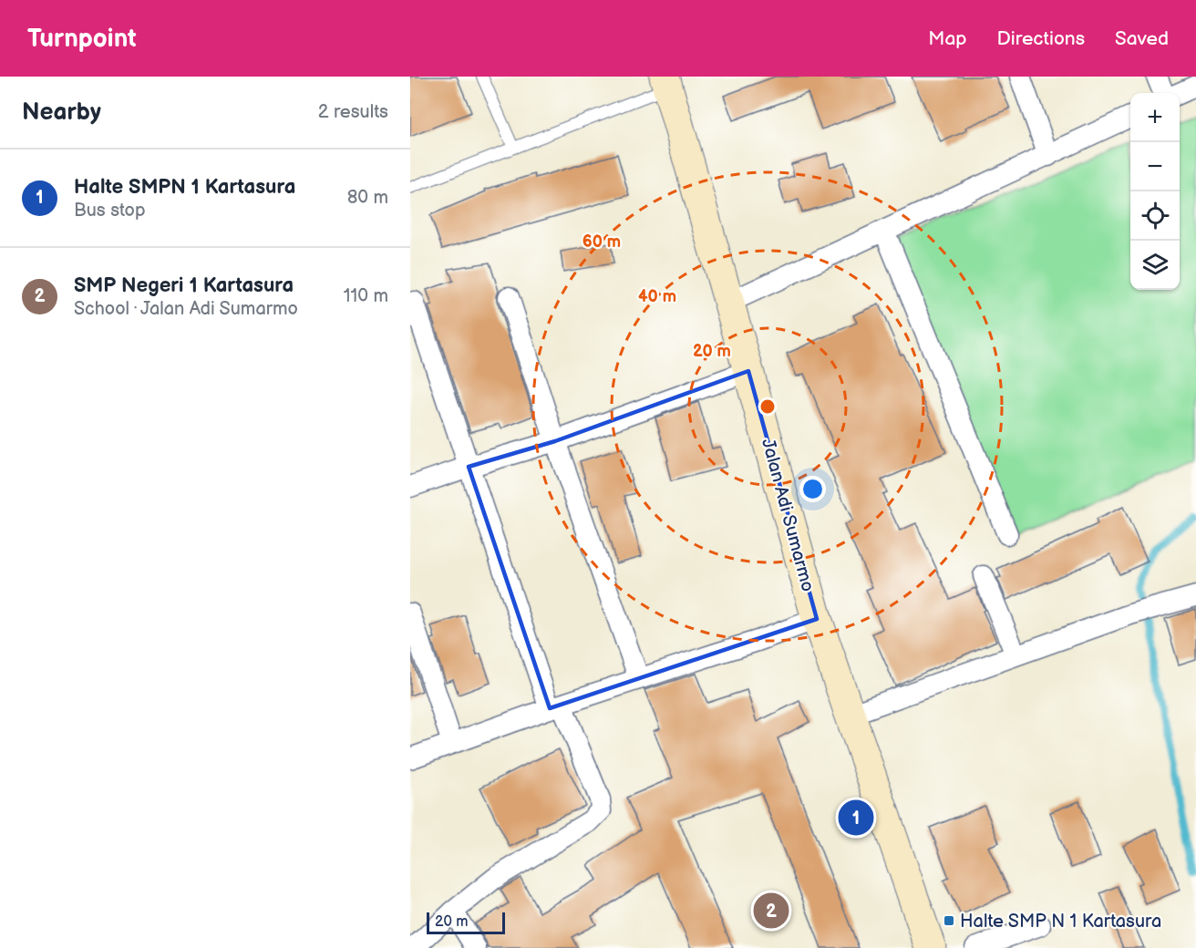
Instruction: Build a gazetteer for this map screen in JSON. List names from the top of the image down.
{
  "streets": {
    "main road": ["Jalan Adi Sumarmo"]
  },
  "places": {
    "transit": ["Halte SMP N 1 Kartasura"]
  },
  "scale_bar": "20 m",
  "page": {
    "header": "Turnpoint",
    "nav": ["Map", "Directions", "Saved"],
    "heading": ["Nearby", "2 results"],
    "map_buttons": ["+", "−"],
    "list": [
      {
        "mark": "1",
        "name": "Halte SMPN 1 Kartasura",
        "note": "Bus stop",
        "value": "80 m"
      },
      {
        "mark": "2",
        "name": "SMP Negeri 1 Kartasura",
        "note": "School · Jalan Adi Sumarmo",
        "value": "110 m"
      }
    ],
    "pins": ["1", "2"],
    "scale": "20 m"
  },
  "rings": ["60 m", "40 m", "20 m"]
}
